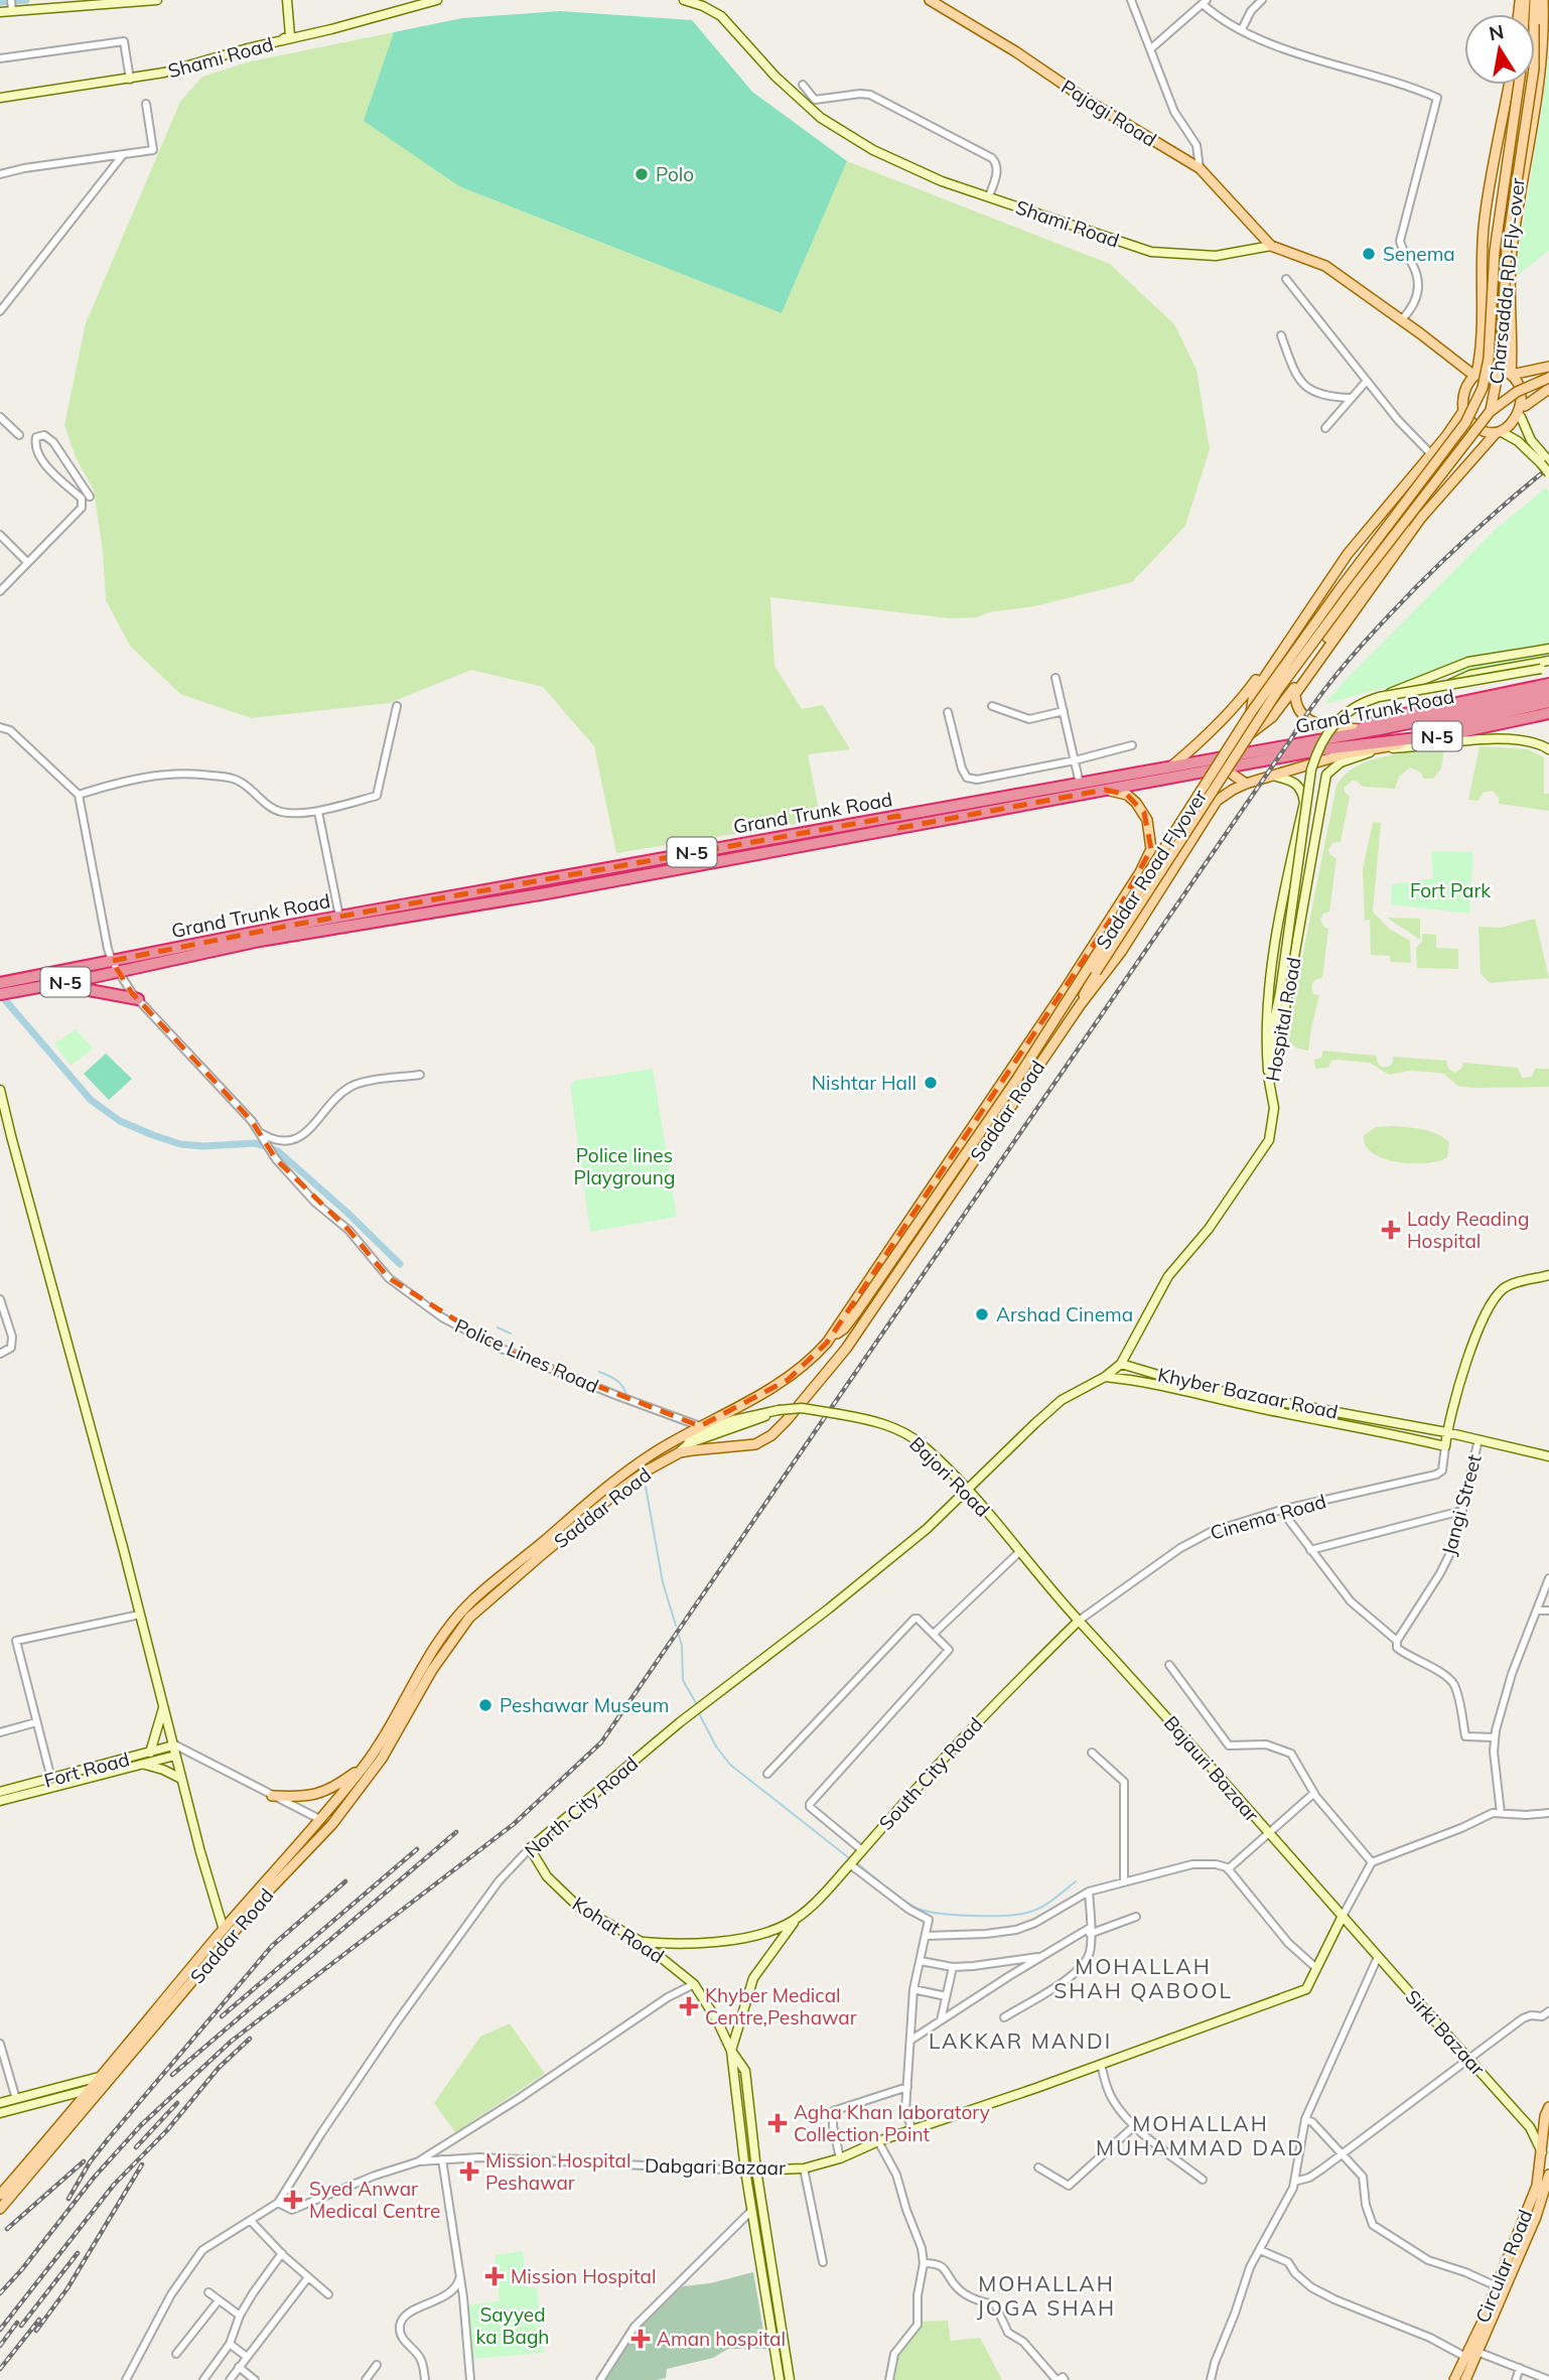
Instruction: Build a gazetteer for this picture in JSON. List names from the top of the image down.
{
  "streets": {
    "highway": ["Grand Trunk Road", "N-5"],
    "main road": [
      "Pajagi Road",
      "Charsadda RD Fly-over",
      "Saddar Road Flyover",
      "Saddar Road",
      "Circular Road"
    ],
    "street": [
      "Shami Road",
      "Hospital Road",
      "Police Lines Road",
      "Khyber Bazaar Road",
      "Bajori Road",
      "Jangi Street",
      "Cinema Road",
      "Bajauri Bazaar",
      "Fort Road",
      "South City Road",
      "North City Road",
      "Kohat Road",
      "Sirki Bazaar",
      "Dabgari Bazaar"
    ]
  },
  "crossings": [
    ["Shami Road", "Pajagi Road"],
    ["Charsadda RD Fly-over", "Saddar Road Flyover"],
    ["Grand Trunk Road", "Saddar Road"],
    ["Grand Trunk Road", "Police Lines Road"],
    ["Saddar Road Flyover", "Saddar Road"],
    ["Hospital Road", "Saddar Road"],
    ["Hospital Road", "Khyber Bazaar Road"],
    ["Saddar Road", "Police Lines Road"],
    ["Saddar Road", "Bajori Road"],
    ["Khyber Bazaar Road", "Jangi Street"],
    ["Khyber Bazaar Road", "Cinema Road"],
    ["Bajori Road", "Cinema Road"],
    ["Bajori Road", "Bajauri Bazaar"],
    ["Bajori Road", "South City Road"],
    ["Bajori Road", "North City Road"],
    ["Cinema Road", "Bajauri Bazaar"],
    ["Cinema Road", "South City Road"],
    ["Bajauri Bazaar", "South City Road"],
    ["Bajauri Bazaar", "Sirki Bazaar"],
    ["Bajauri Bazaar", "Dabgari Bazaar"],
    ["South City Road", "Kohat Road"],
    ["North City Road", "Kohat Road"],
    ["North City Road", "Dabgari Bazaar"],
    ["Kohat Road", "Dabgari Bazaar"],
    ["Sirki Bazaar", "Dabgari Bazaar"],
    ["Sirki Bazaar", "Circular Road"]
  ],
  "districts": [
    "MOHALLAH SHAH QABOOL",
    "LAKKAR MANDI",
    "MOHALLAH MUHAMMAD DAD",
    "MOHALLAH JOGA SHAH"
  ],
  "parks": ["Fort Park", "Police lines Playgroung", "Sayyed ka Bagh"],
  "places": {
    "other": [
      "Polo",
      "Senema",
      "Nishtar Hall",
      "Arshad Cinema",
      "Peshawar Museum"
    ],
    "health": [
      "Lady Reading Hospital",
      "Khyber Medical Centre,Peshawar",
      "Agha Khan laboratory Collection Point",
      "Mission Hospital Peshawar",
      "Syed Anwar Medical Centre",
      "Mission Hospital",
      "Aman hospital"
    ]
  },
  "north": "top"
}
